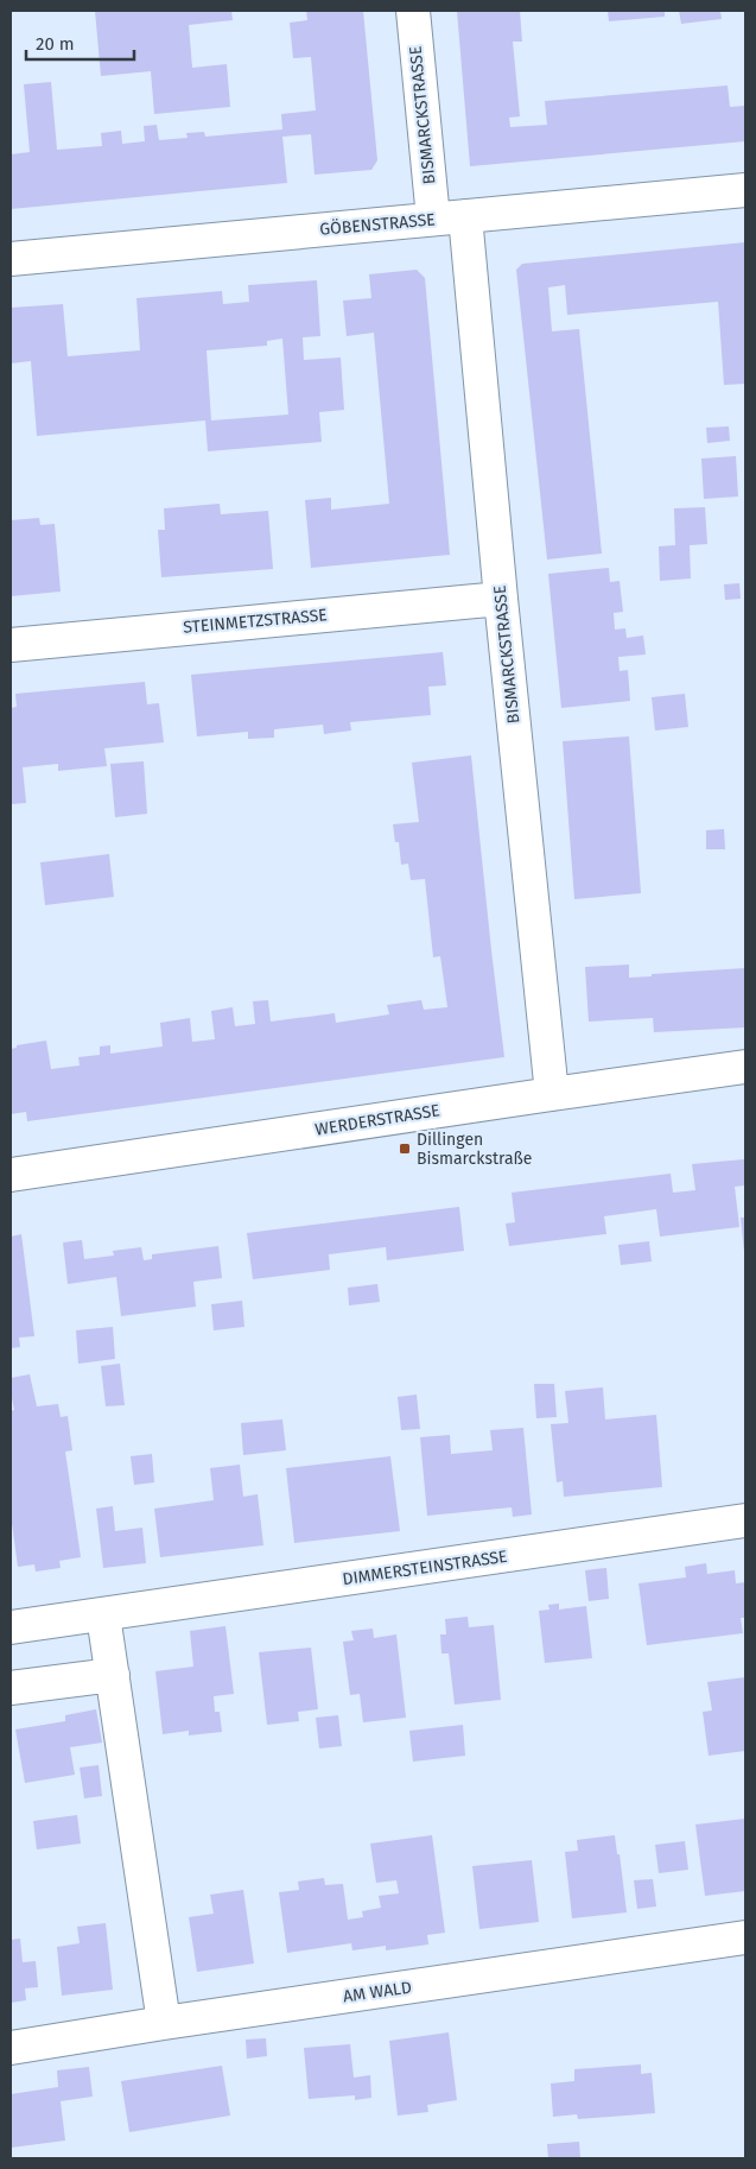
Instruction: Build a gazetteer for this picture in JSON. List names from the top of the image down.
{
  "streets": {
    "street": [
      "BISMARCKSTRASSE",
      "GÖBENSTRASSE",
      "STEINMETZSTRASSE",
      "WERDERSTRASSE",
      "DIMMERSTEINSTRASSE",
      "AM WALD"
    ]
  },
  "crossings": [
    ["BISMARCKSTRASSE", "GÖBENSTRASSE"],
    ["BISMARCKSTRASSE", "STEINMETZSTRASSE"],
    ["BISMARCKSTRASSE", "WERDERSTRASSE"]
  ],
  "places": {
    "transit": ["Dillingen Bismarckstraße"]
  },
  "scale_bar": "20 m"
}
